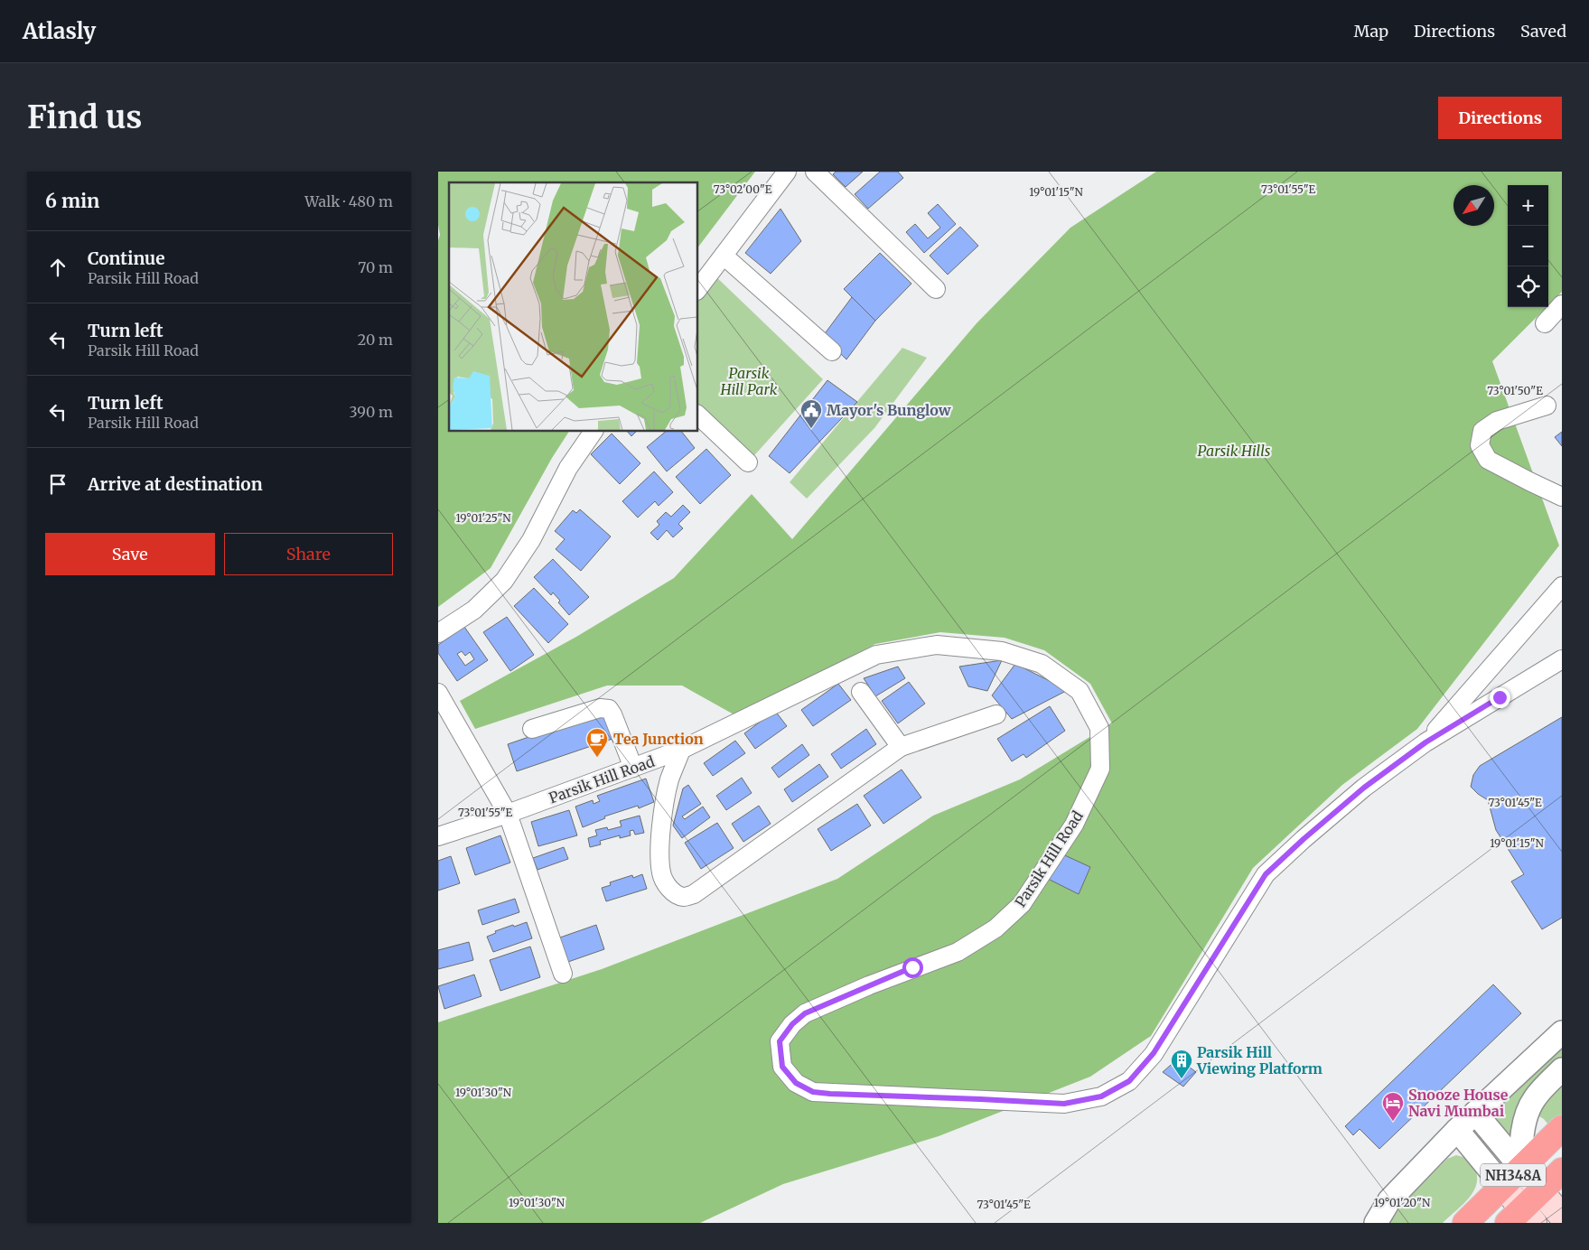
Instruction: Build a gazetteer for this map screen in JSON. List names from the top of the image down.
{
  "streets": {
    "highway": ["NH348A"],
    "street": ["Parsik Hill Road"]
  },
  "parks": ["Parsik Hill Park", "Parsik Hills"],
  "places": {
    "public building": ["Mayor's Bunglow"],
    "cafe": ["Tea Junction"],
    "building": ["Parsik Hill Viewing Platform"],
    "hotel": ["Snooze House Navi Mumbai"]
  },
  "north": "bottom left",
  "page": {
    "header": "Atlasly",
    "nav": ["Map", "Directions", "Saved"],
    "buttons": [
      "Directions",
      ["Save", "Share"]
    ],
    "title": "Find us",
    "heading": ["6 min", "Walk · 480 m"],
    "map_buttons": ["+", "−"],
    "list": [
      ["Continue", "Parsik Hill Road", "70 m"],
      ["Turn left", "Parsik Hill Road", "20 m"],
      ["Turn left", "Parsik Hill Road", "390 m"],
      "Arrive at destination"
    ]
  },
  "coordinates": [
    "73°02'00\"E",
    "73°01'55\"E",
    "19°01'15\"N",
    "73°01'50\"E",
    "19°01'25\"N",
    "73°01'45\"E",
    "19°01'30\"N",
    "19°01'20\"N"
  ]
}
